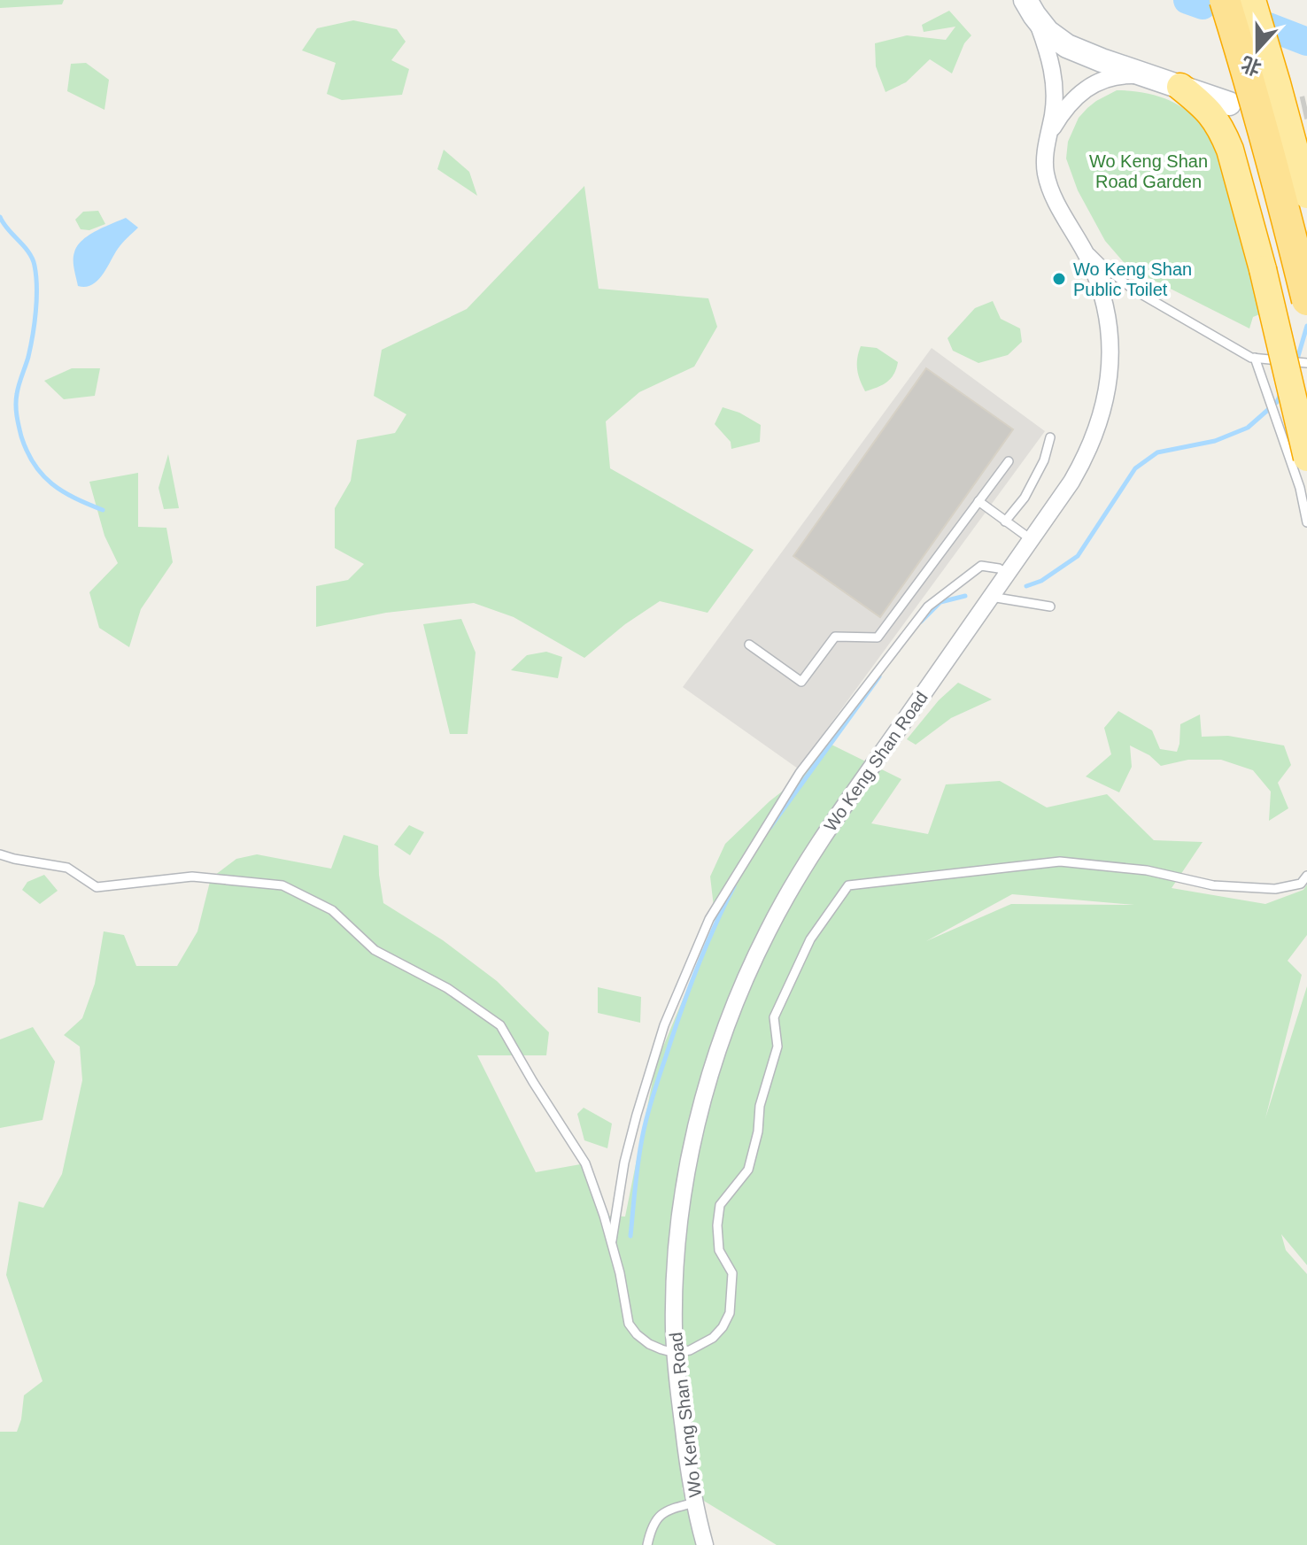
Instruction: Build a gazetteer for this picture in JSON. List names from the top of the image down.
{
  "streets": {
    "street": ["Wo Keng Shan Road"]
  },
  "parks": ["Wo Keng Shan Road Garden"],
  "places": ["Wo Keng Shan Public Toilet"],
  "north": "bottom"
}
